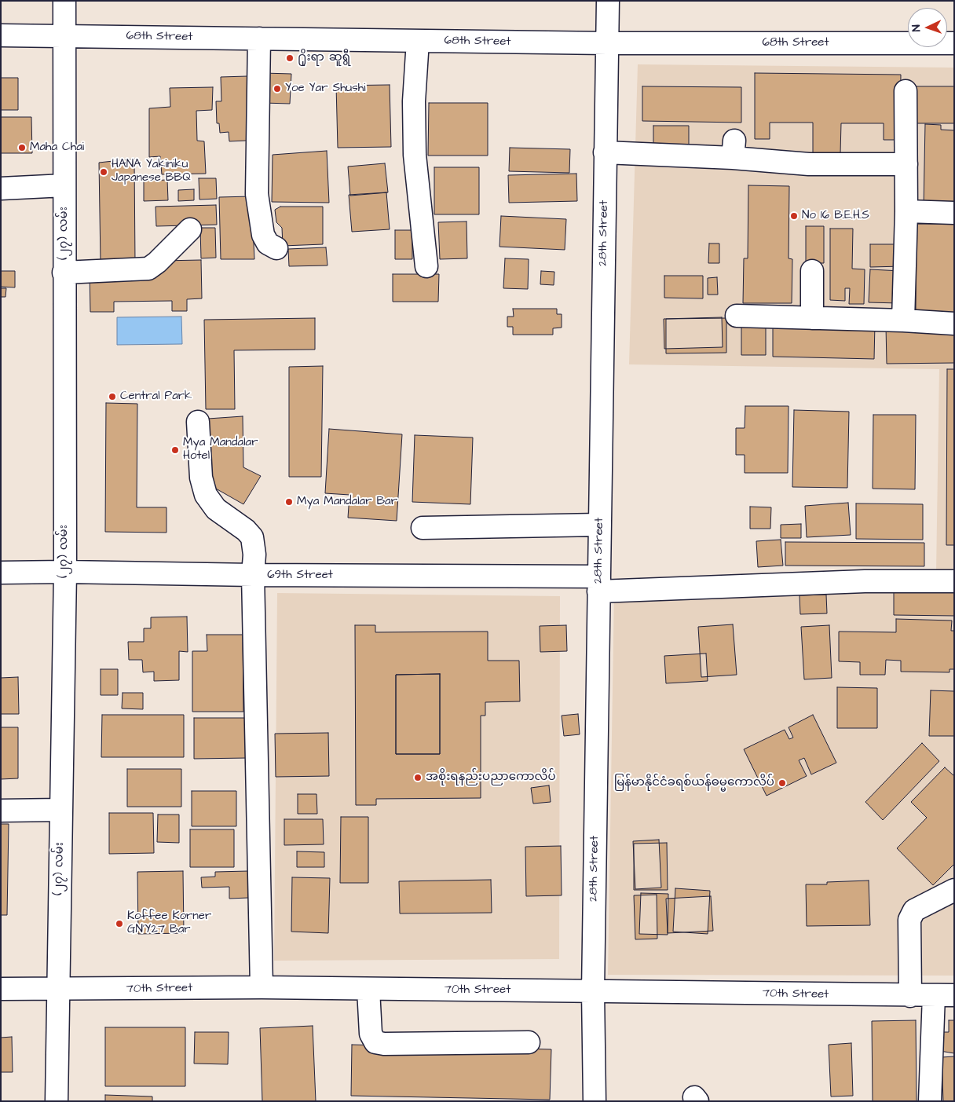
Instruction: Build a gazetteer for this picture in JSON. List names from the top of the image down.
{
  "streets": {
    "street": [
      "68th Street",
      "(၂၇) လမ်း",
      "28th Street",
      "69th Street",
      "70th Street"
    ]
  },
  "crossings": [
    ["68th Street", "(၂၇) လမ်း"],
    ["68th Street", "28th Street"],
    ["(၂၇) လမ်း", "69th Street"],
    ["(၂၇) လမ်း", "70th Street"],
    ["28th Street", "69th Street"],
    ["28th Street", "70th Street"]
  ],
  "places": [
    "႐ိုးရာ ဆူရွီ",
    "Yoe Yar Shushi",
    "Maha Chai",
    "HANA Yakiniku Japanese BBQ",
    "No 16 B.E.H.S",
    "Central Park",
    "Mya Mandalar Hotel",
    "Mya Mandalar Bar",
    "အစိုးရနည်းပညာကောလိပ်",
    "မြန်မာနိုင်ငံခရစ်ယန်ဓမ္မကောလိပ်",
    "Koffee Korner GN'Y27 Bar"
  ],
  "north": "left"
}
